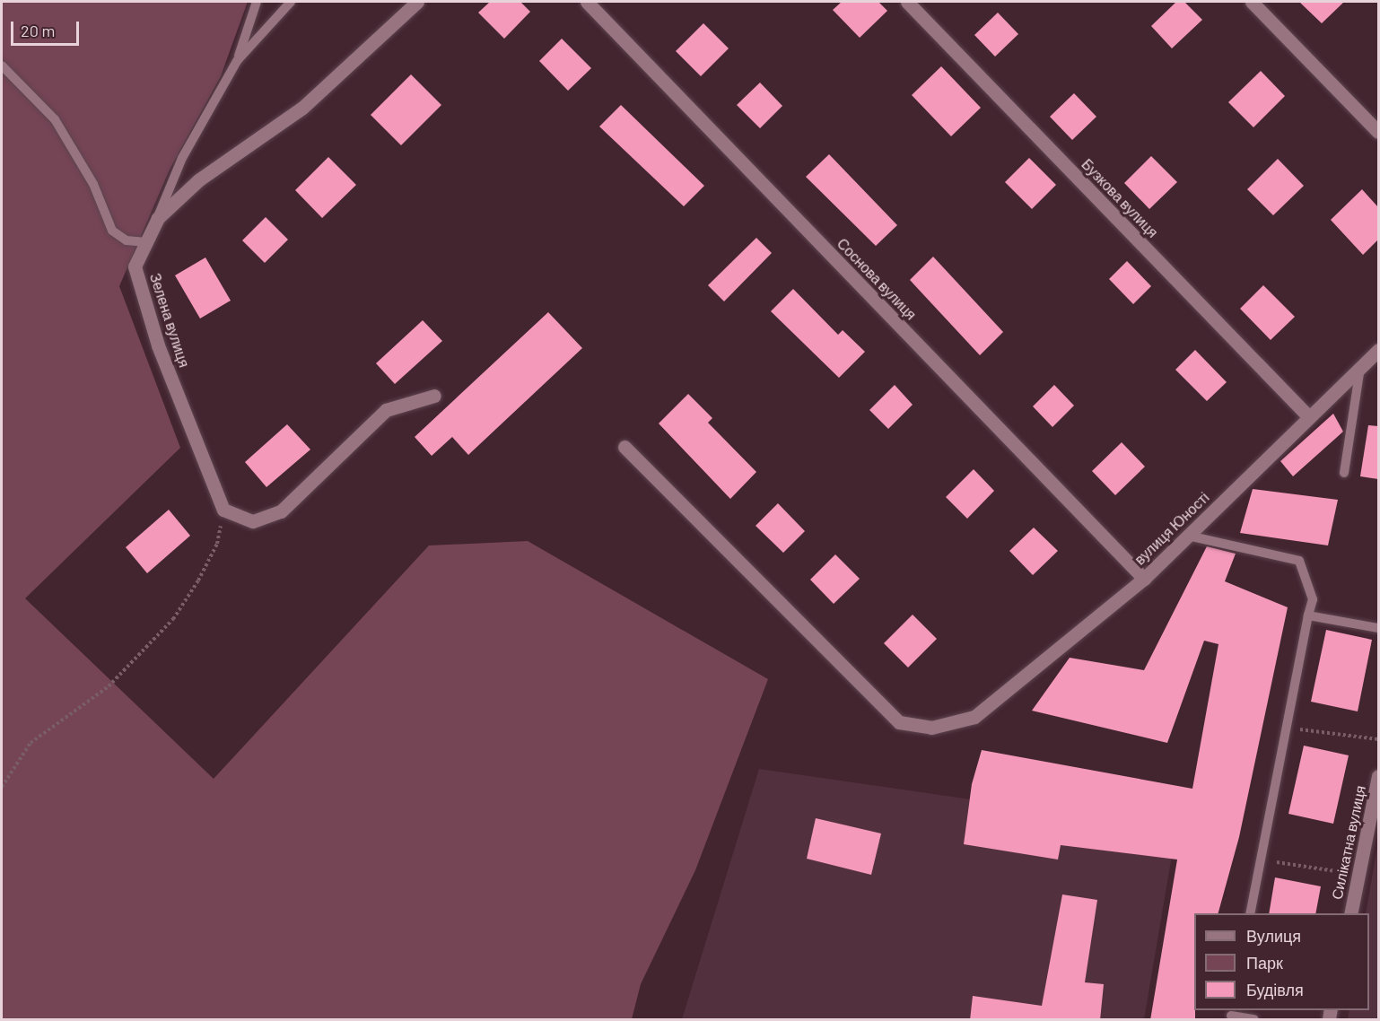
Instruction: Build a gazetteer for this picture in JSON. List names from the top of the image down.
{
  "streets": {
    "street": [
      "Бузкова вулиця",
      "Соснова вулиця",
      "Зелена вулиця",
      "вулиця Юності",
      "Силікатна вулиця"
    ]
  },
  "crossings": [
    ["Бузкова вулиця", "вулиця Юності"],
    ["Соснова вулиця", "вулиця Юності"]
  ],
  "legend": ["Вулиця", "Парк", "Будівля"],
  "scale_bar": "20 m"
}
